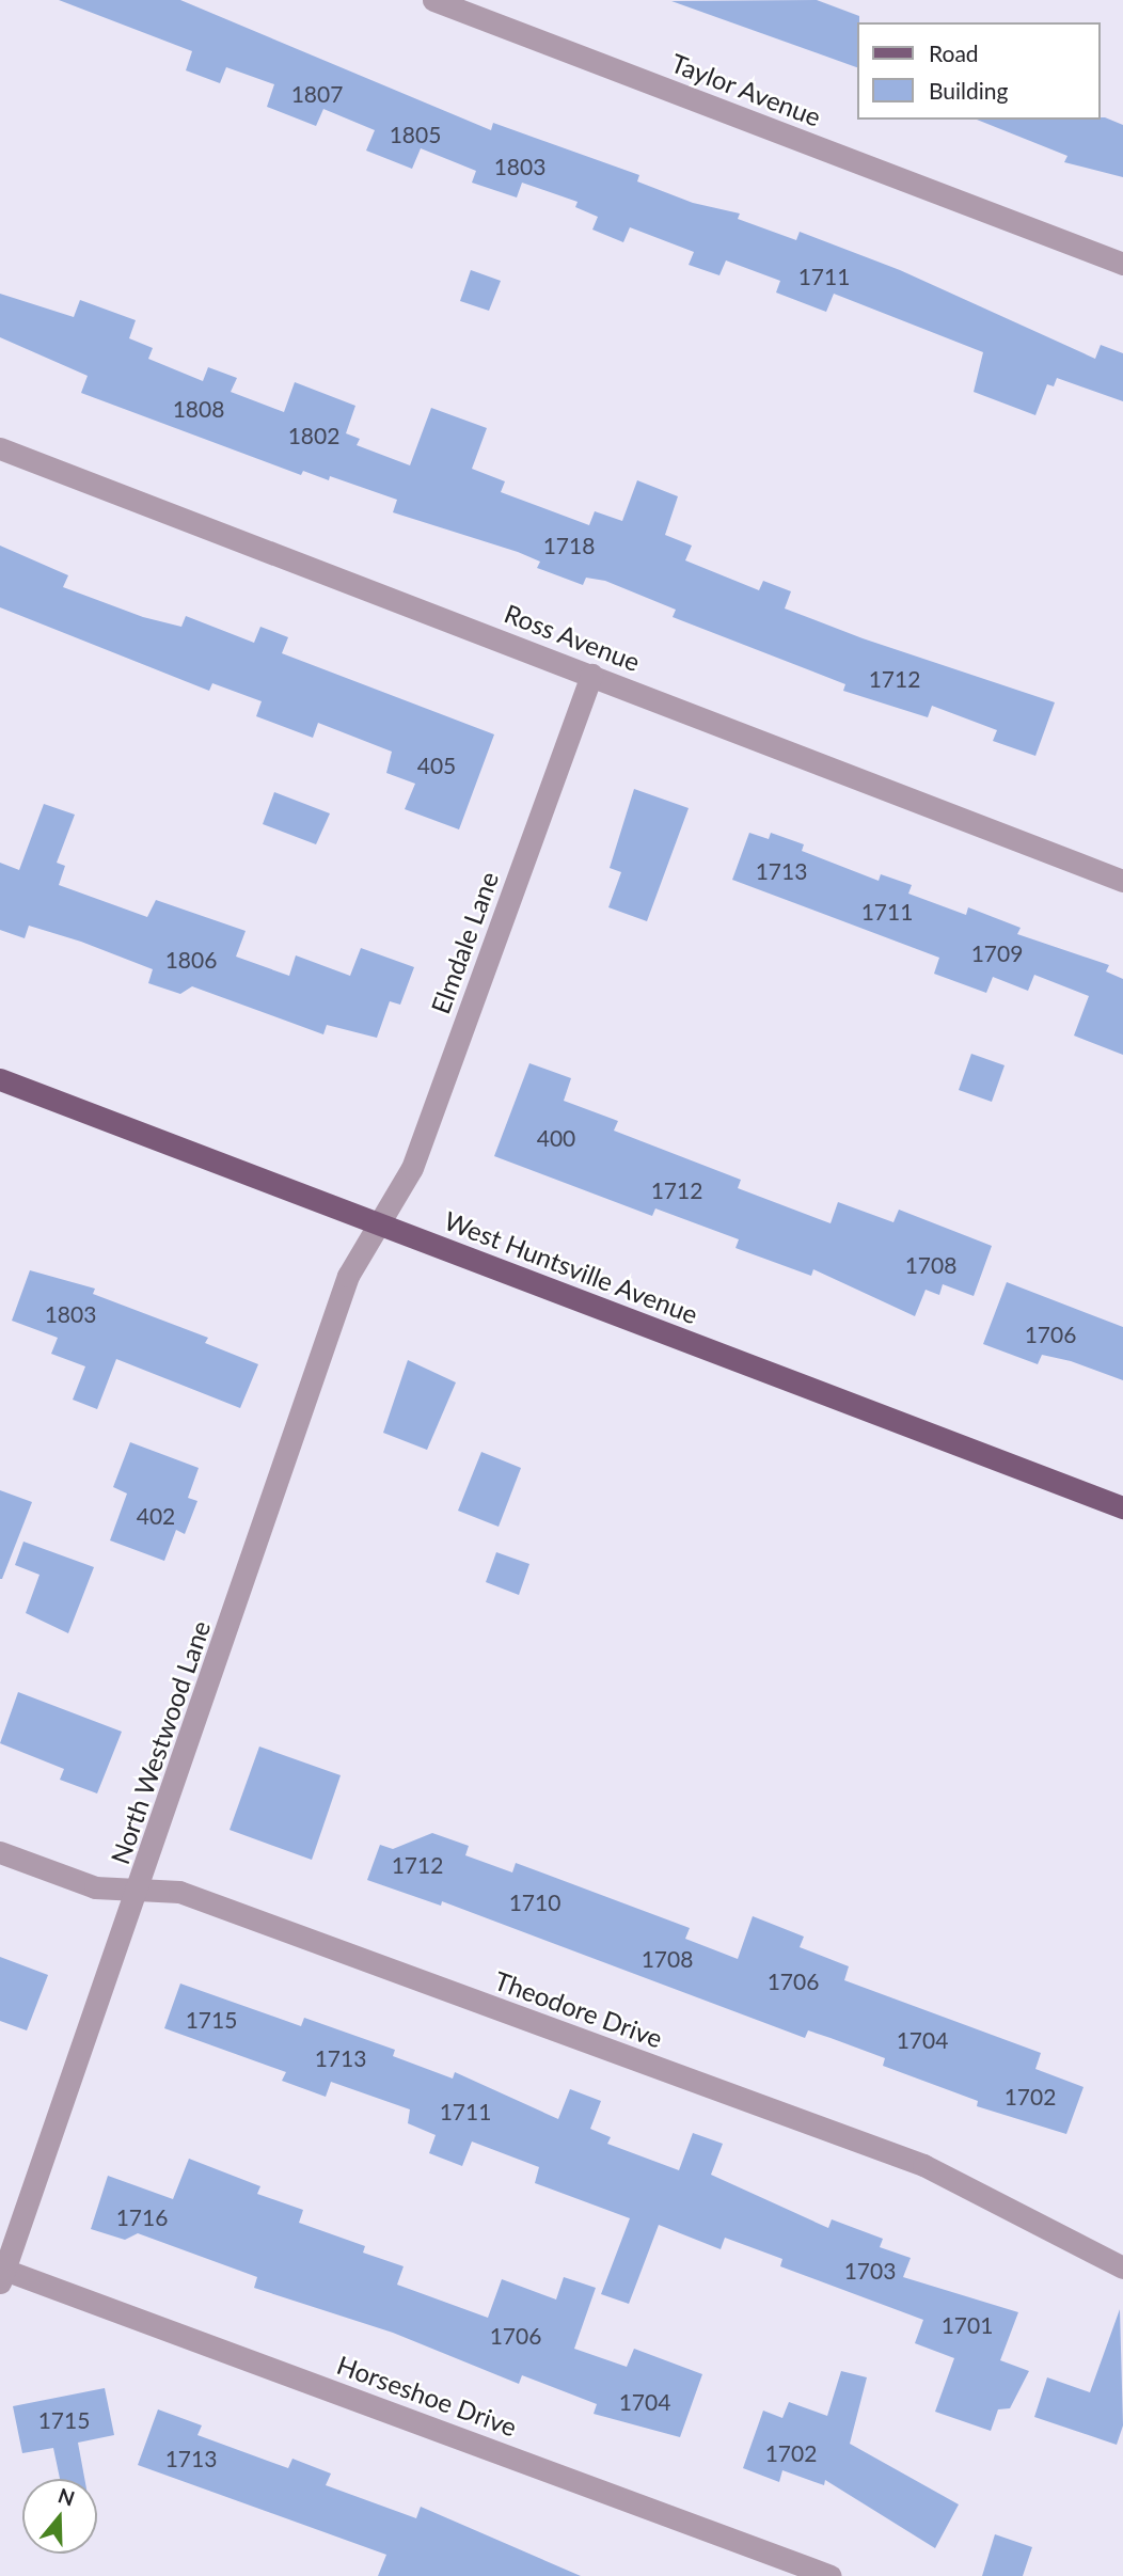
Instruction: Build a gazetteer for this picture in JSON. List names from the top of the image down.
{
  "streets": {
    "main road": ["West Huntsville Avenue"],
    "street": [
      "Taylor Avenue",
      "Ross Avenue",
      "Elmdale Lane",
      "North Westwood Lane",
      "Theodore Drive",
      "Horseshoe Drive"
    ]
  },
  "crossings": [
    ["Ross Avenue", "Elmdale Lane"],
    ["Elmdale Lane", "West Huntsville Avenue"],
    ["Elmdale Lane", "North Westwood Lane"],
    ["West Huntsville Avenue", "North Westwood Lane"],
    ["North Westwood Lane", "Theodore Drive"],
    ["North Westwood Lane", "Horseshoe Drive"]
  ],
  "house_numbers": [
    "1807",
    "1805",
    "1803",
    "1711",
    "1808",
    "1802",
    "1718",
    "1712",
    "405",
    "1713",
    "1711",
    "1709",
    "1806",
    "400",
    "1712",
    "1708",
    "1803",
    "1706",
    "402",
    "1712",
    "1710",
    "1708",
    "1706",
    "1715",
    "1704",
    "1713",
    "1702",
    "1711",
    "1716",
    "1703",
    "1701",
    "1706",
    "1704",
    "1715",
    "1702",
    "1713"
  ],
  "legend": ["Road", "Building"],
  "north": "top"
}
